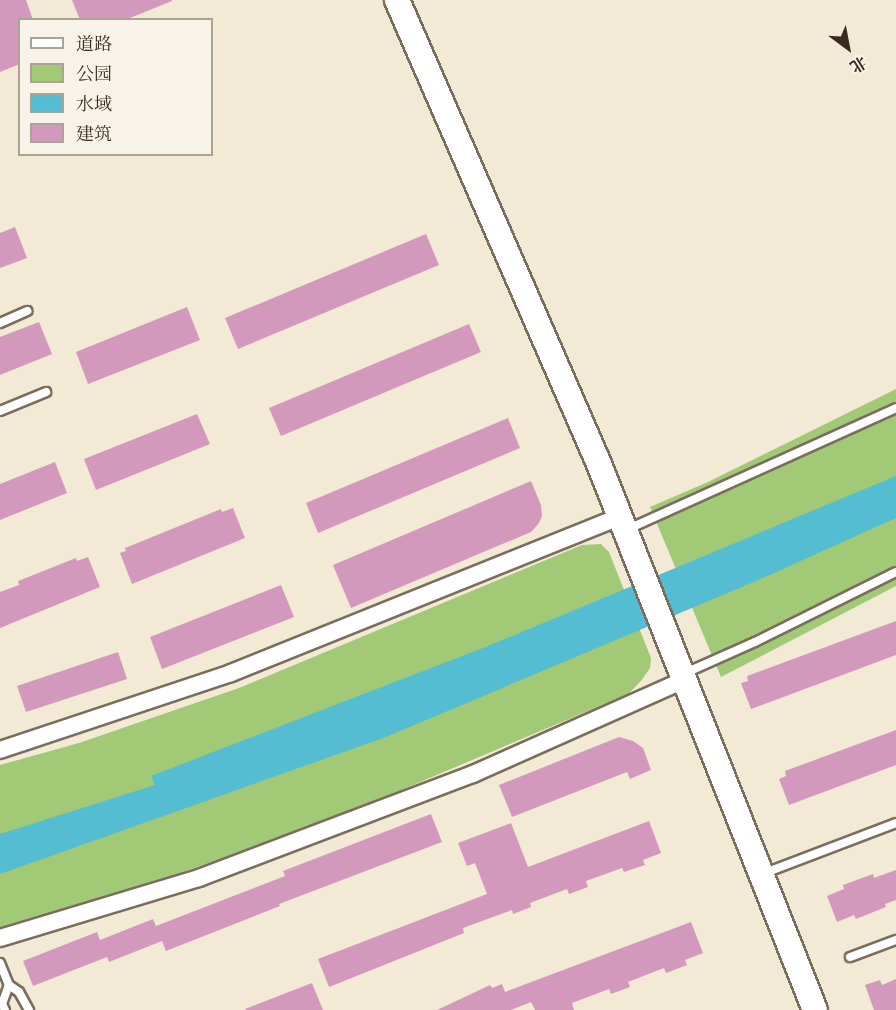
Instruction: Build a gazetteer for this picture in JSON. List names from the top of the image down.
{
  "legend": [
    "道路",
    "公园",
    "水域",
    "建筑"
  ],
  "north": "bottom right"
}
